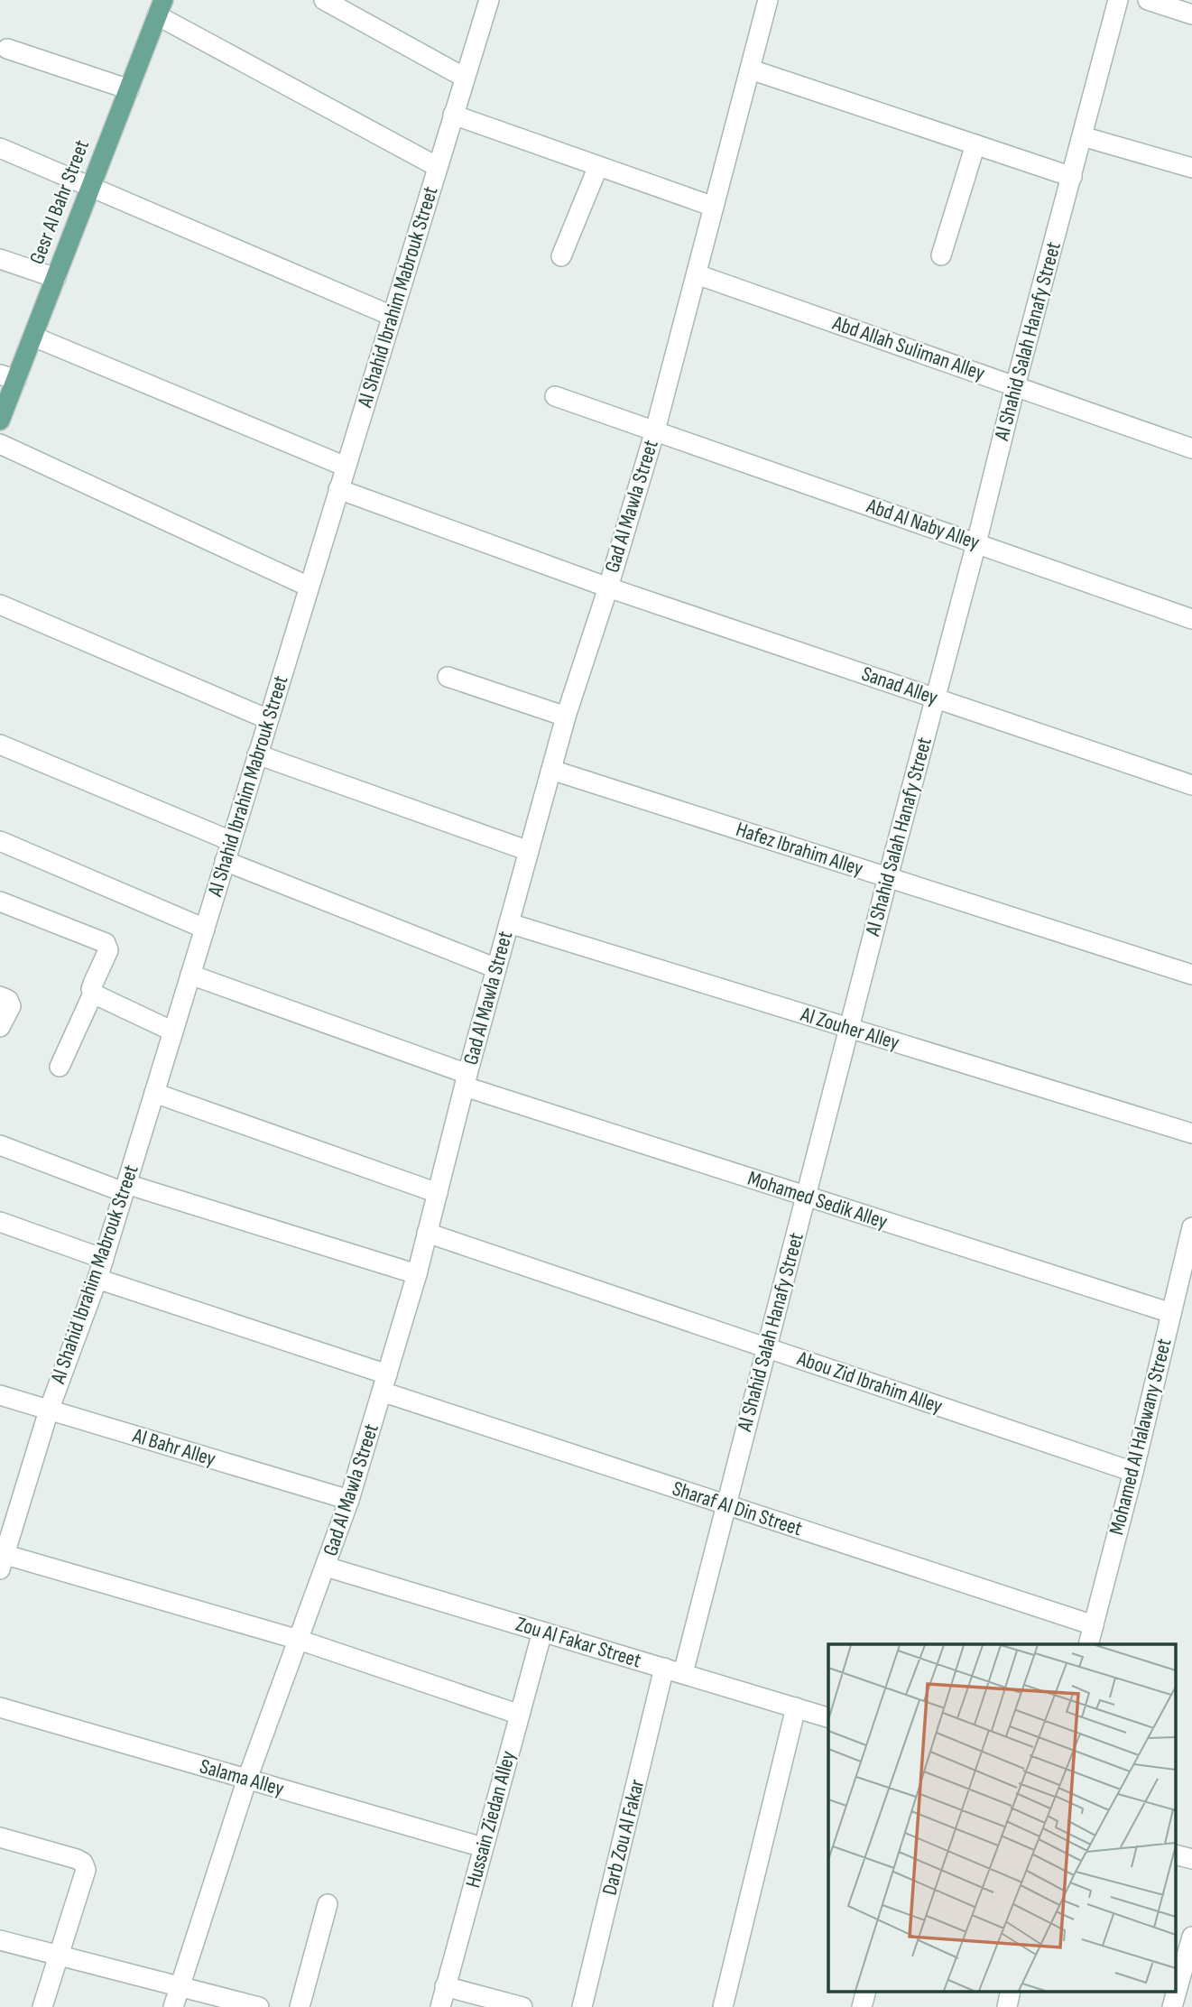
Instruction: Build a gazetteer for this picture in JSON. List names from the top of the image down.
{
  "streets": {
    "main road": ["Gesr Al Bahr Street"],
    "street": [
      "Al Shahid Ibrahim Mabrouk Street",
      "Al Shahid Salah Hanafy Street",
      "Abd Allah Suliman Alley",
      "Gad Al Mawla Street",
      "Abd Al Naby Alley",
      "Sanad Alley",
      "Hafez Ibrahim Alley",
      "Al Zouher Alley",
      "Mohamed Sedik Alley",
      "Abou Zid Ibrahim Alley",
      "Mohamed Al Halawany Street",
      "Al Bahr Alley",
      "Sharaf Al Din Street",
      "Zou Al Fakar Street",
      "Salama Alley",
      "Hussain Ziedan Alley",
      "Darb Zou Al Fakar"
    ]
  },
  "crossings": [
    ["Al Shahid Ibrahim Mabrouk Street", "Sanad Alley"],
    ["Al Shahid Ibrahim Mabrouk Street", "Mohamed Sedik Alley"],
    ["Al Shahid Ibrahim Mabrouk Street", "Al Bahr Alley"],
    ["Al Shahid Ibrahim Mabrouk Street", "Sharaf Al Din Street"],
    ["Al Shahid Salah Hanafy Street", "Abd Allah Suliman Alley"],
    ["Al Shahid Salah Hanafy Street", "Abd Al Naby Alley"],
    ["Al Shahid Salah Hanafy Street", "Sanad Alley"],
    ["Al Shahid Salah Hanafy Street", "Hafez Ibrahim Alley"],
    ["Al Shahid Salah Hanafy Street", "Al Zouher Alley"],
    ["Al Shahid Salah Hanafy Street", "Mohamed Sedik Alley"],
    ["Al Shahid Salah Hanafy Street", "Abou Zid Ibrahim Alley"],
    ["Al Shahid Salah Hanafy Street", "Sharaf Al Din Street"],
    ["Al Shahid Salah Hanafy Street", "Zou Al Fakar Street"],
    ["Abd Allah Suliman Alley", "Gad Al Mawla Street"],
    ["Gad Al Mawla Street", "Abd Al Naby Alley"],
    ["Gad Al Mawla Street", "Sanad Alley"],
    ["Gad Al Mawla Street", "Hafez Ibrahim Alley"],
    ["Gad Al Mawla Street", "Al Zouher Alley"],
    ["Gad Al Mawla Street", "Mohamed Sedik Alley"],
    ["Gad Al Mawla Street", "Abou Zid Ibrahim Alley"],
    ["Gad Al Mawla Street", "Al Bahr Alley"],
    ["Gad Al Mawla Street", "Sharaf Al Din Street"],
    ["Gad Al Mawla Street", "Zou Al Fakar Street"],
    ["Gad Al Mawla Street", "Salama Alley"],
    ["Mohamed Sedik Alley", "Mohamed Al Halawany Street"],
    ["Abou Zid Ibrahim Alley", "Mohamed Al Halawany Street"],
    ["Mohamed Al Halawany Street", "Sharaf Al Din Street"],
    ["Zou Al Fakar Street", "Hussain Ziedan Alley"],
    ["Zou Al Fakar Street", "Darb Zou Al Fakar"],
    ["Salama Alley", "Hussain Ziedan Alley"]
  ]
}
